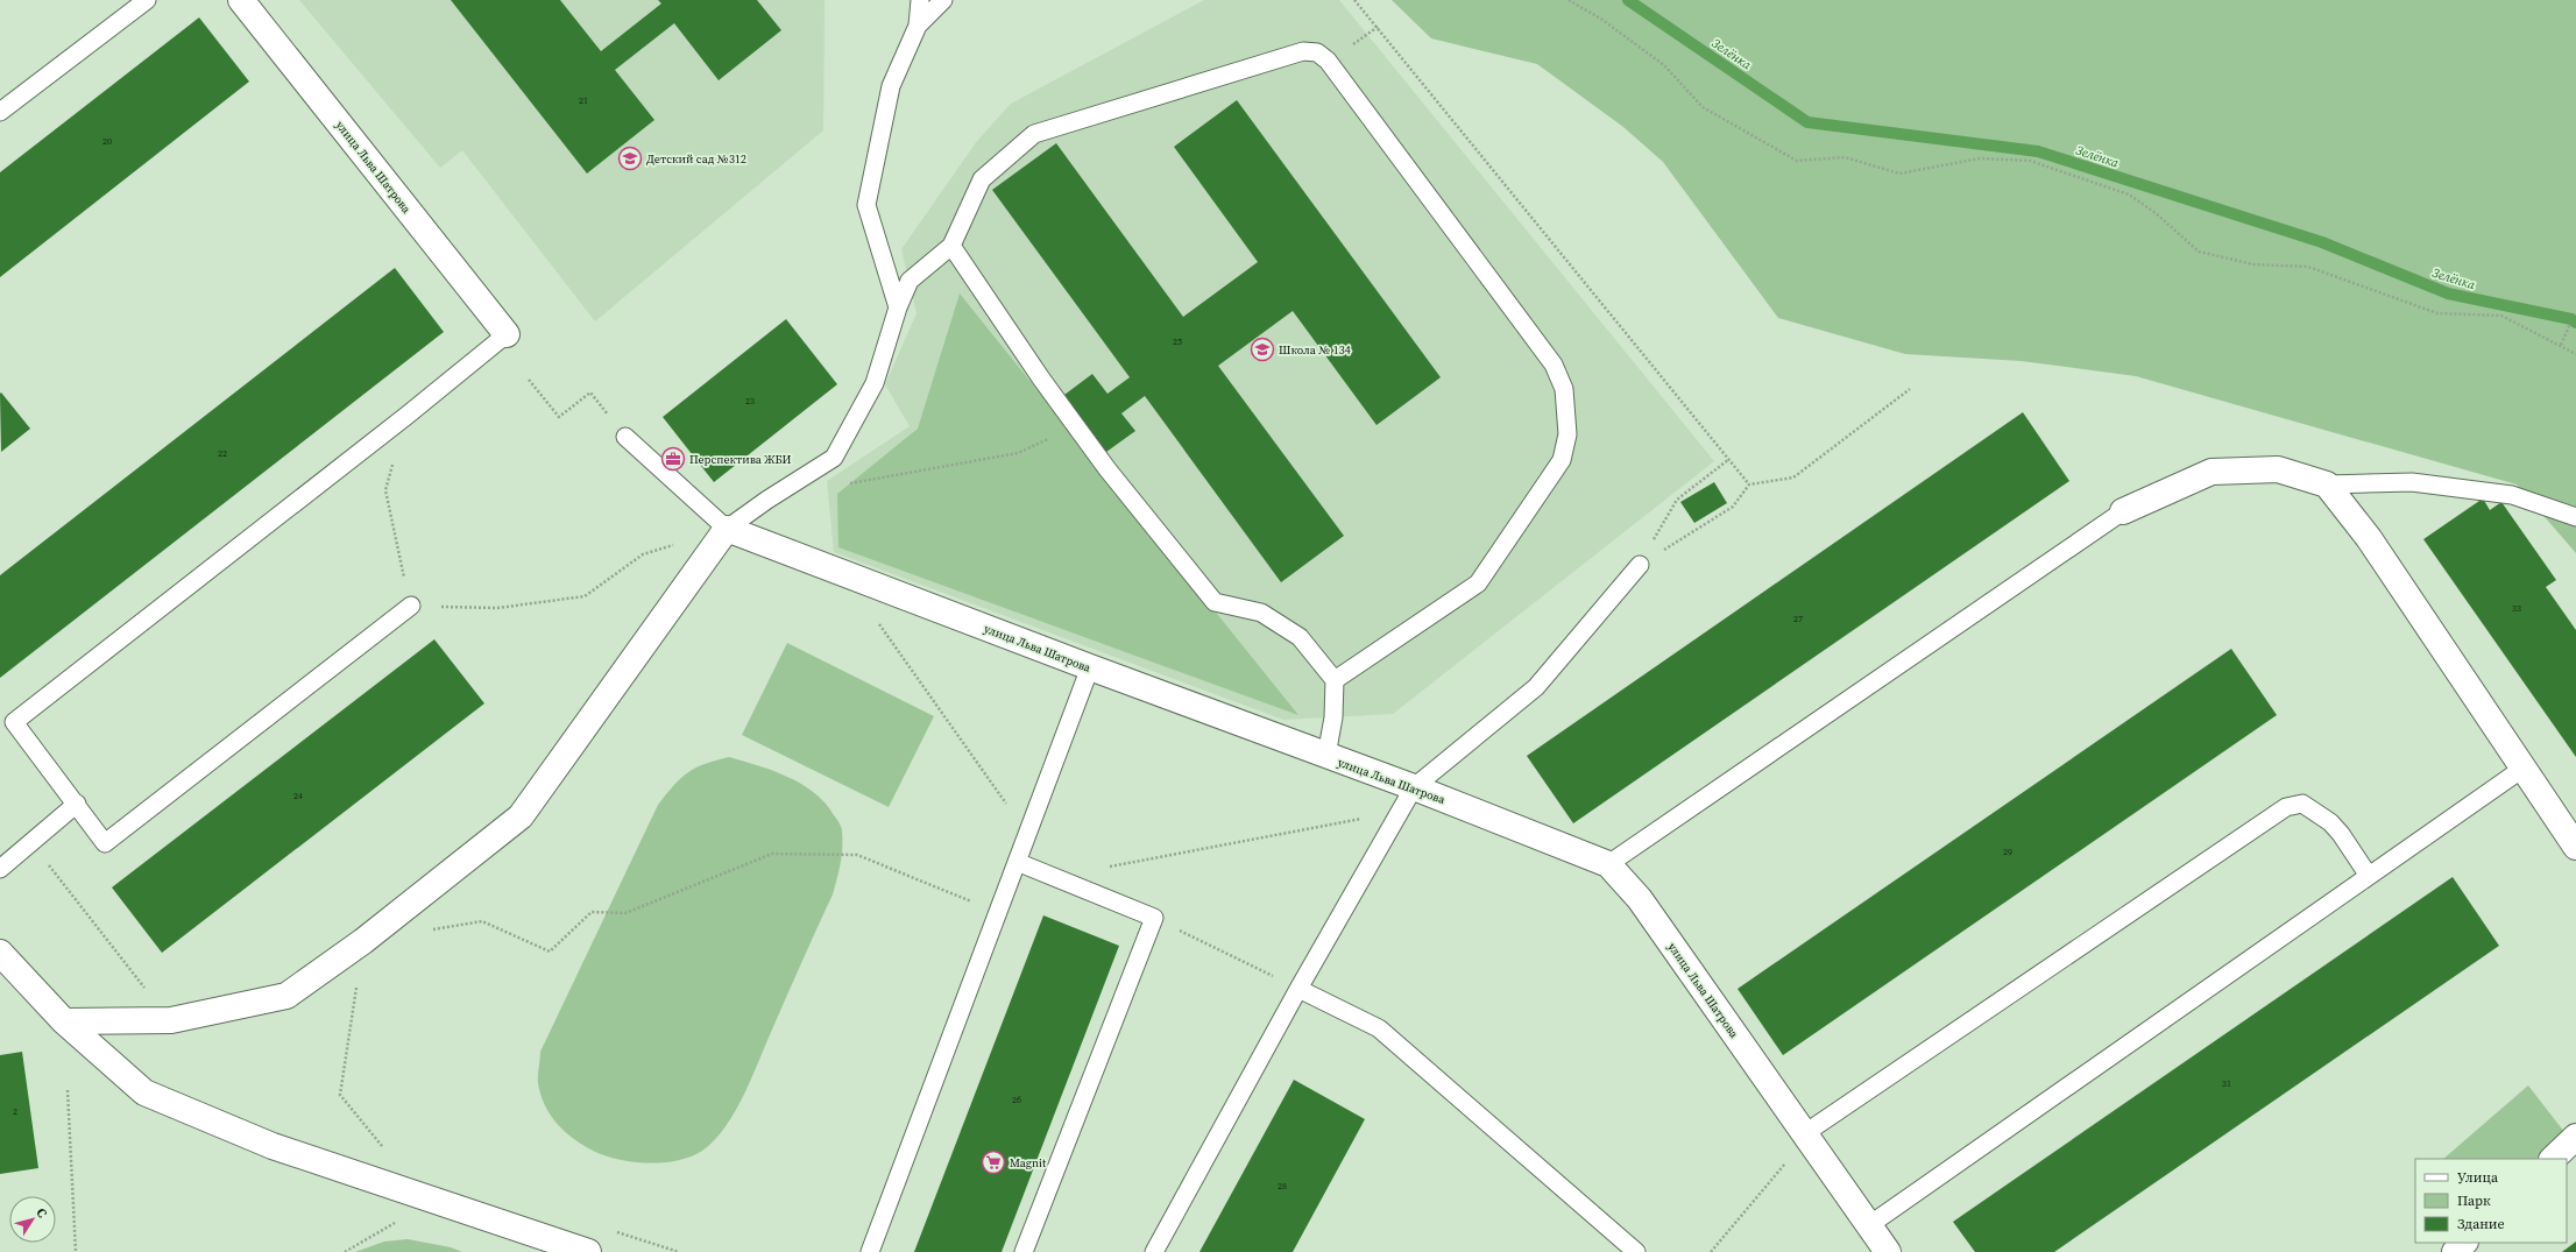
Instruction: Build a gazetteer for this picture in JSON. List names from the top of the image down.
{
  "streets": {
    "street": ["улица Льва Шатрова"]
  },
  "water": ["Зелёнка"],
  "places": {
    "school or university": ["Детский сад №312", "Школа № 134"],
    "office": ["Перспектива ЖБИ"],
    "supermarket": ["Magnit"]
  },
  "house_numbers": [
    "21",
    "20",
    "25",
    "23",
    "22",
    "33",
    "27",
    "24",
    "29",
    "31",
    "26",
    "2",
    "28"
  ],
  "legend": ["Улица", "Парк", "Здание"],
  "north": "top right"
}
